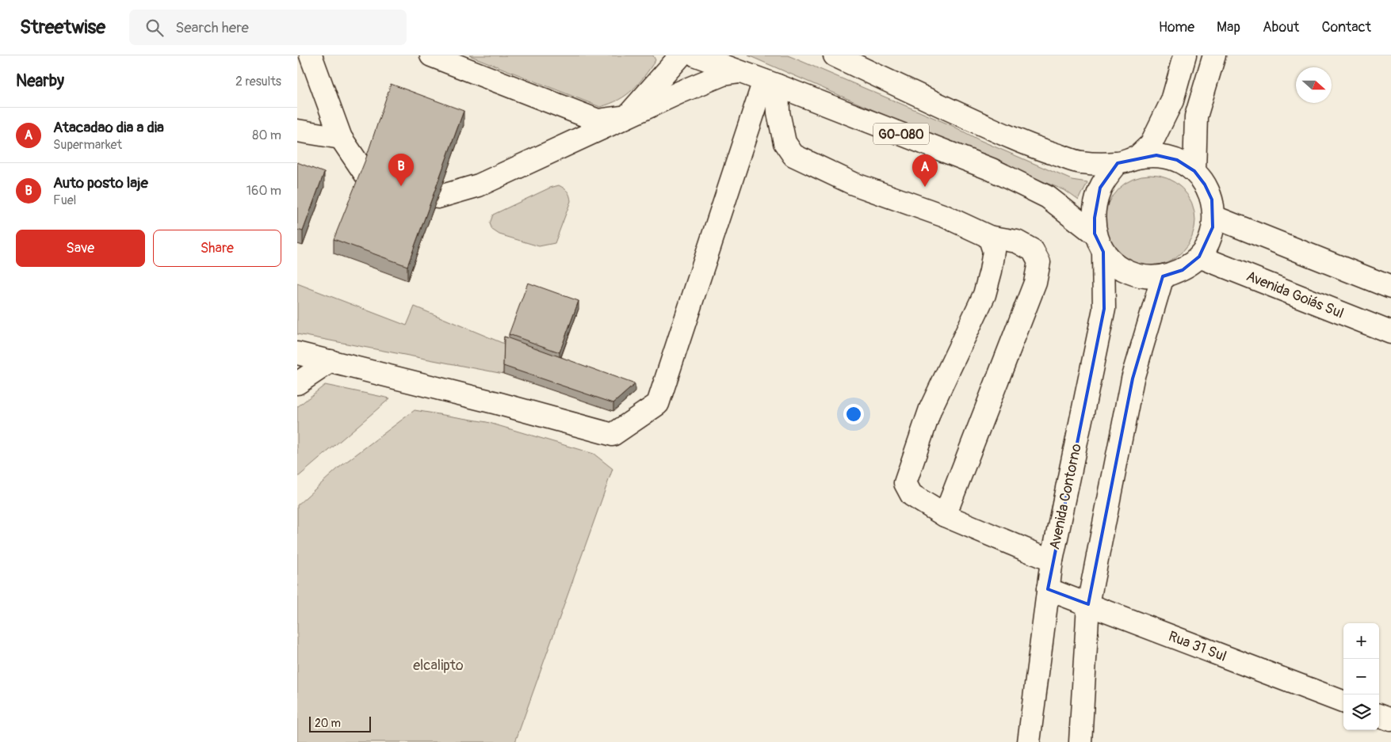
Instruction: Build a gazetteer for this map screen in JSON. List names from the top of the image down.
{
  "streets": {
    "main road": [
      "GO-080",
      "Avenida Goiás Sul",
      "Avenida Contorno",
      "Rua 31 Sul"
    ]
  },
  "crossings": [
    ["GO-080", "Avenida Goiás Sul"],
    ["GO-080", "Avenida Contorno"],
    ["Avenida Goiás Sul", "Avenida Contorno"],
    ["Avenida Contorno", "Rua 31 Sul"]
  ],
  "parks": ["elcalipto"],
  "scale_bar": "20 m",
  "north": "right",
  "page": {
    "header": "Streetwise",
    "search": "Search here",
    "nav": [
      "Home",
      "Map",
      "About",
      "Contact"
    ],
    "heading": ["Nearby", "2 results"],
    "list": [
      {
        "mark": "A",
        "name": "Atacadao dia a dia",
        "note": "Supermarket",
        "value": "80 m"
      },
      {
        "mark": "B",
        "name": "Auto posto laje",
        "note": "Fuel",
        "value": "160 m"
      }
    ],
    "pins": ["B", "A"],
    "buttons": ["Save", "Share"],
    "map_buttons": ["+", "−"],
    "scale": "20 m"
  }
}
